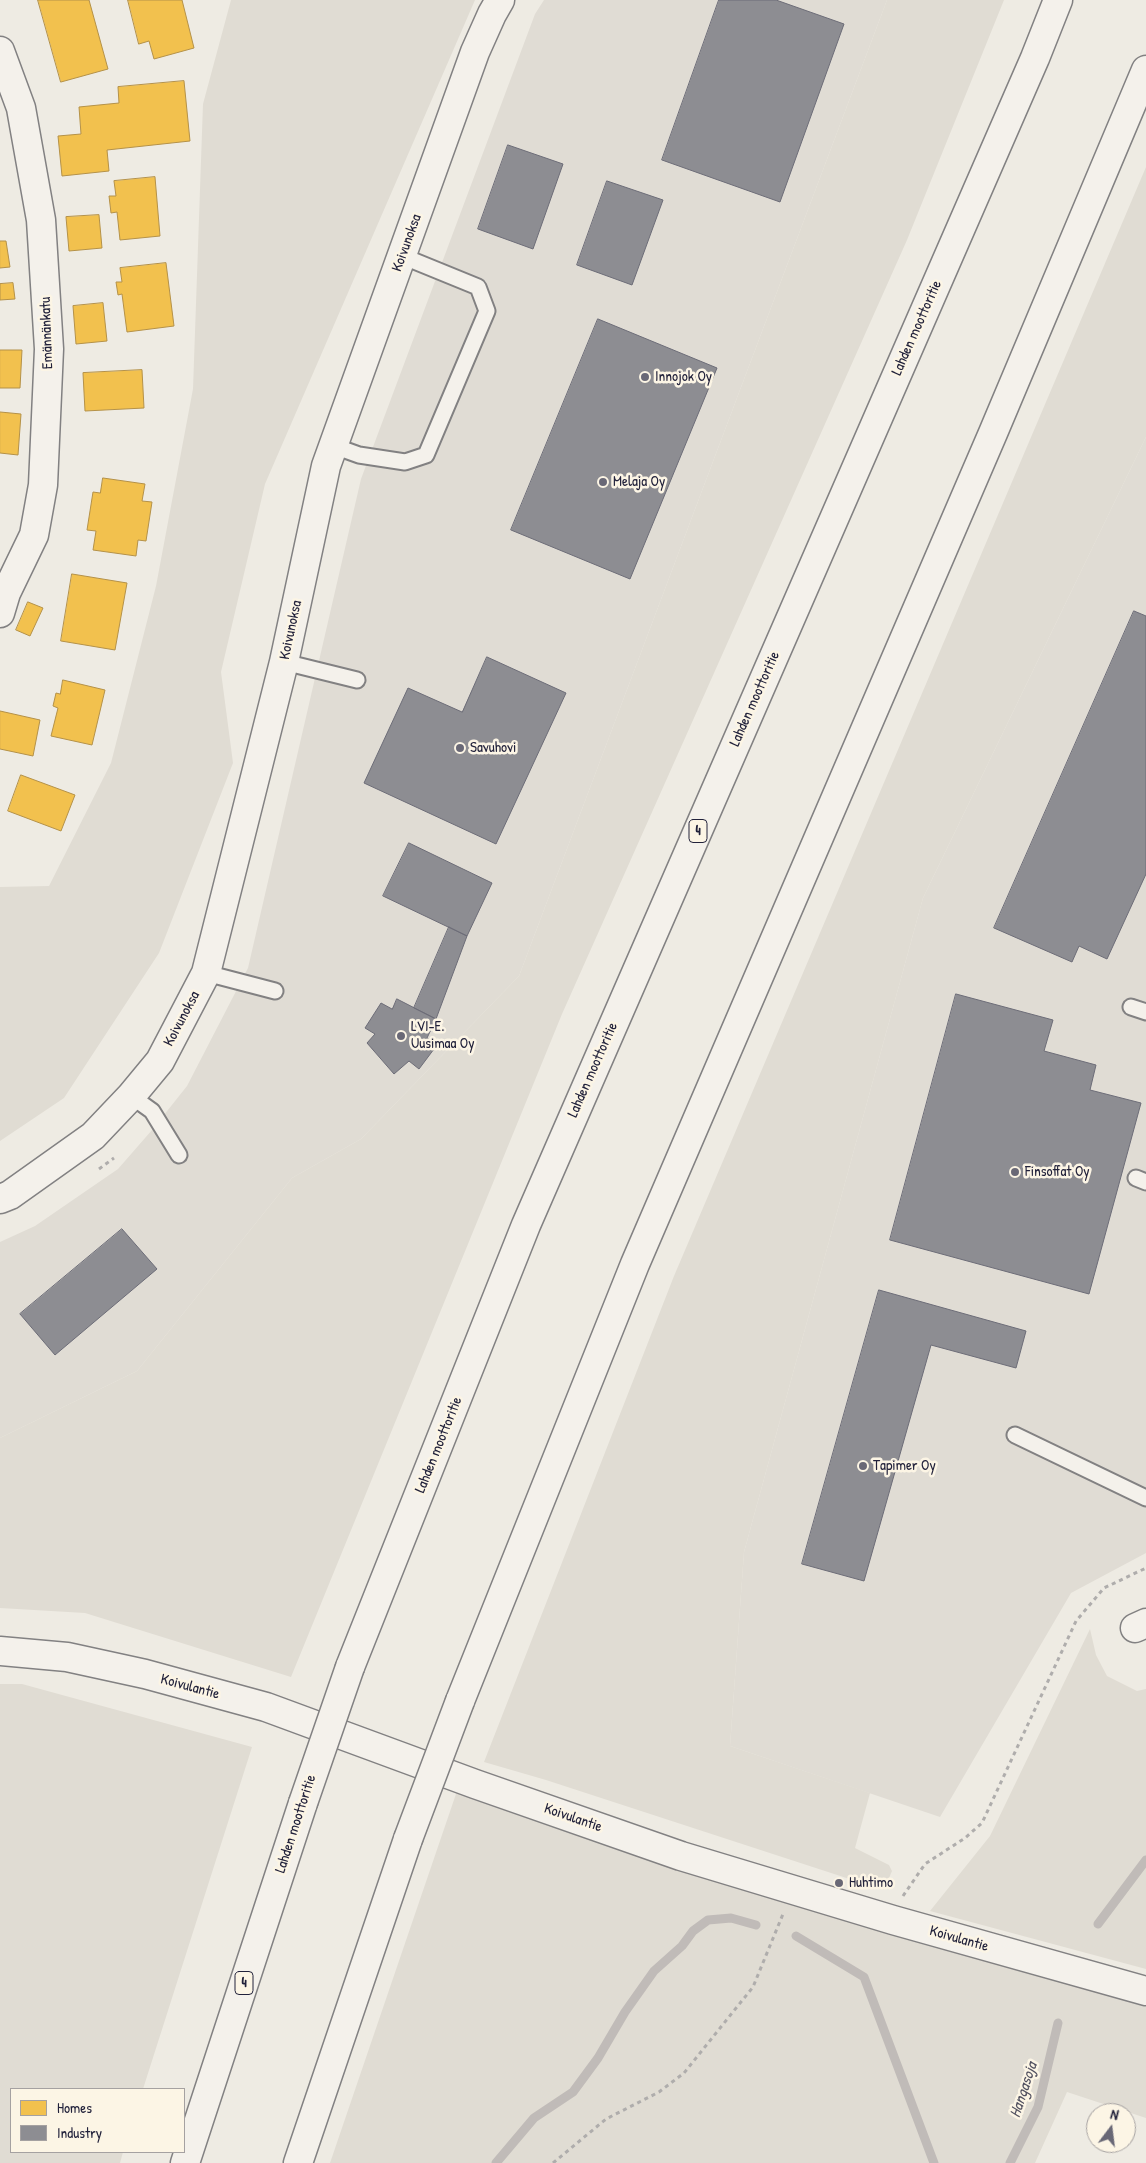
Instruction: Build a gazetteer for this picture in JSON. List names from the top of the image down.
{
  "streets": {
    "main road": [
      "Koivunoksa",
      "Lahden moottoritie",
      "Emännänkatu",
      "4",
      "Koivulantie"
    ]
  },
  "water": ["Hangasoja"],
  "places": [
    "Innojok Oy",
    "Melaja Oy",
    "Savuhovi",
    "LVI-E. Uusimaa Oy",
    "Finsoffat Oy",
    "Tapimer Oy",
    "Huhtimo"
  ],
  "legend": ["Homes", "Industry"],
  "north": "top"
}
